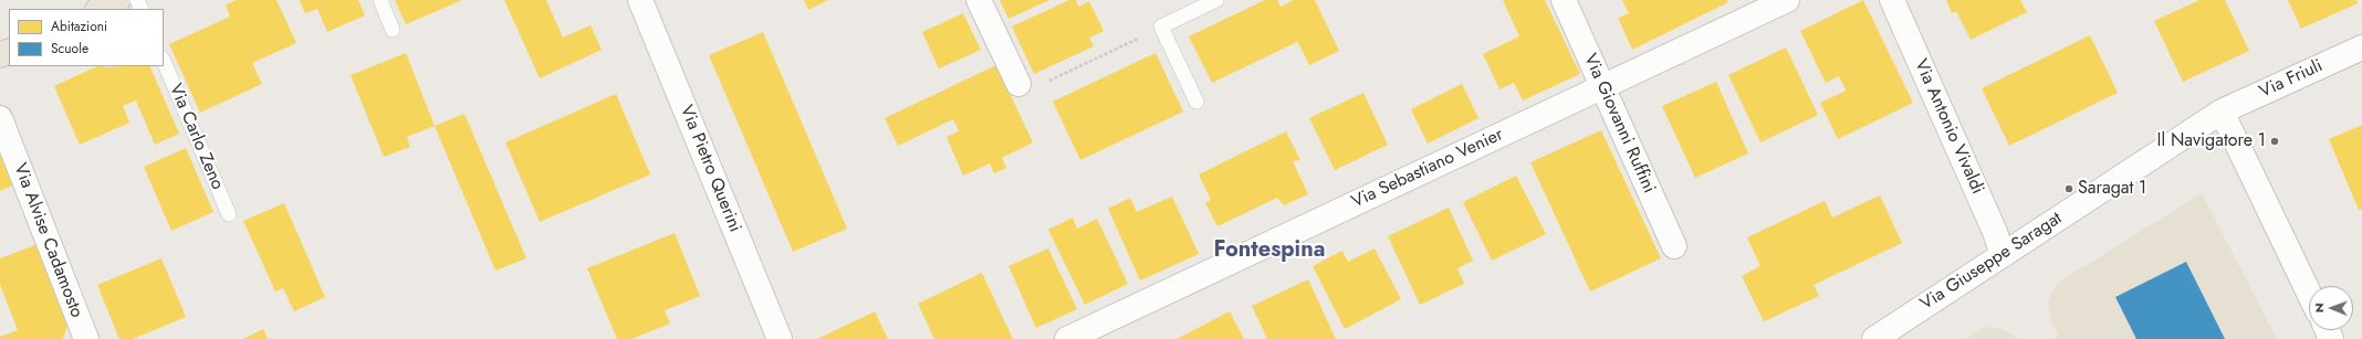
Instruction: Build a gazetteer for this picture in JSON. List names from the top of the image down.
{
  "streets": {
    "street": [
      "Via Friuli",
      "Via Giovanni Ruffini",
      "Via Antonio Vivaldi",
      "Via Pietro Querini",
      "Via Sebastiano Venier",
      "Via Alvise Cadamosto",
      "Via Giuseppe Saragat"
    ],
    "lane": ["Via Carlo Zeno"]
  },
  "crossings": [
    ["Via Friuli", "Via Giuseppe Saragat"],
    ["Via Giovanni Ruffini", "Via Sebastiano Venier"],
    ["Via Antonio Vivaldi", "Via Giuseppe Saragat"]
  ],
  "districts": ["Fontespina"],
  "places": ["Il Navigatore 1", "Saragat 1"],
  "legend": ["Abitazioni", "Scuole"],
  "north": "left"
}
